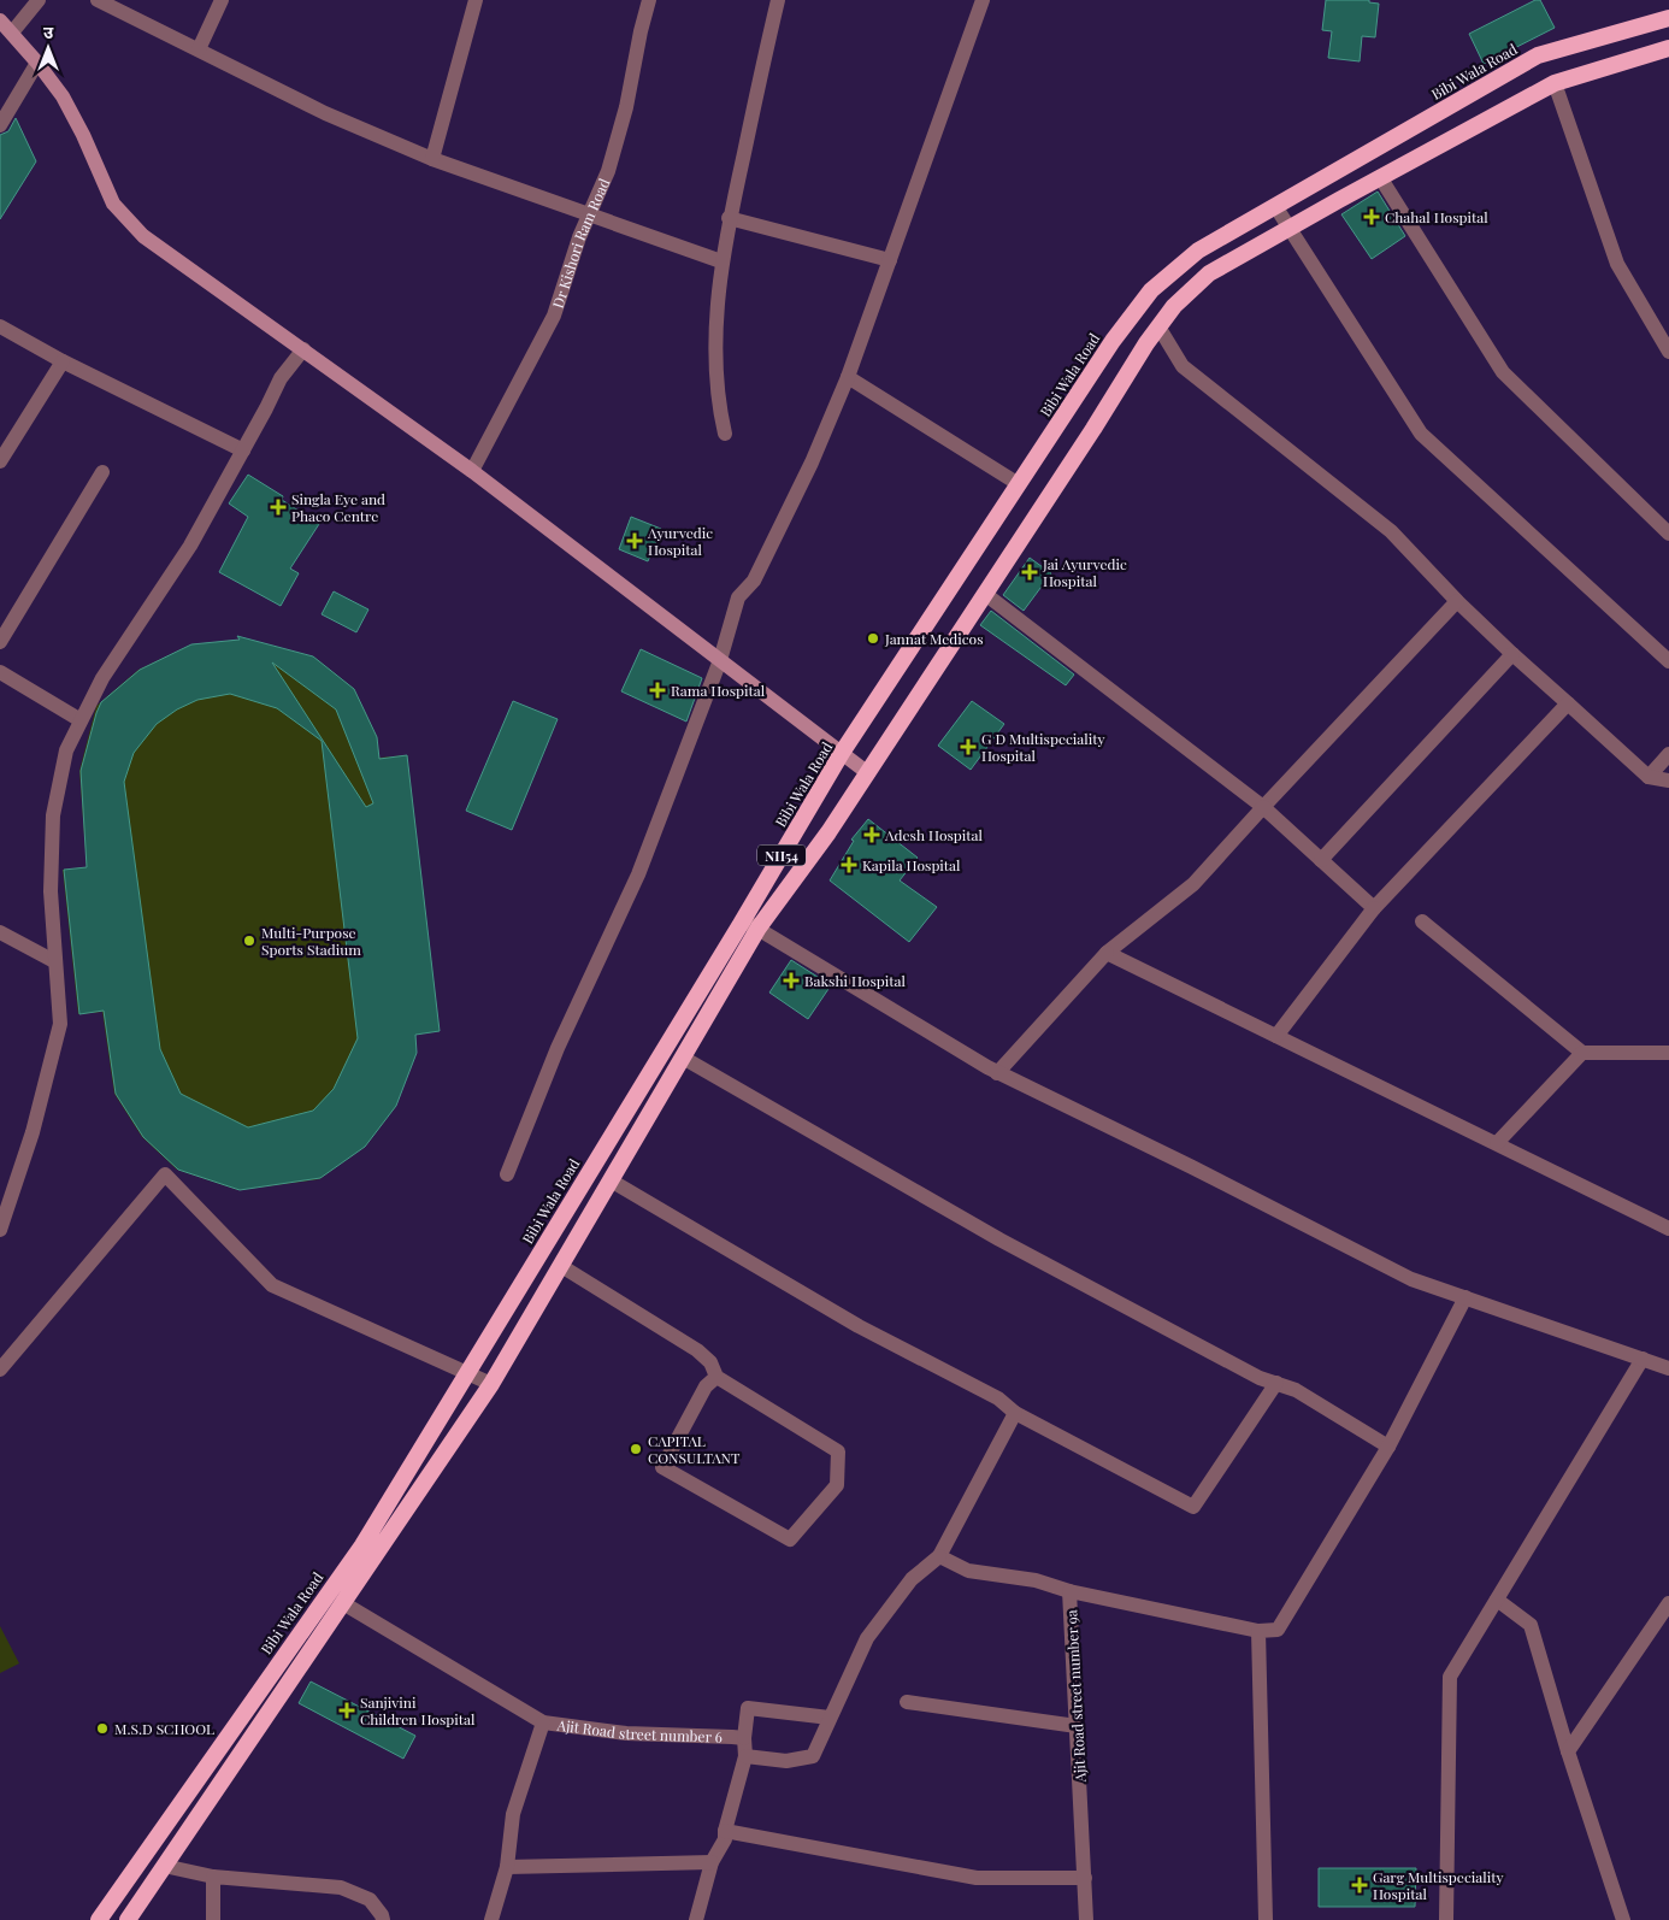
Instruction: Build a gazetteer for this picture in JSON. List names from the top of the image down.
{
  "streets": {
    "highway": ["Bibi Wala Road", "NH54"],
    "street": ["Dr Kishori Ram Road", "Ajit Road street number 9a", "Ajit Road street number 6"]
  },
  "crossings": [
    ["Bibi Wala Road", "NH54"],
    ["NH54", "Ajit Road street number 6"]
  ],
  "places": {
    "health": [
      "Chahal Hospital",
      "Singla Eye and Phaco Centre",
      "Ayurvedic Hospital",
      "Jai Ayurvedic Hospital",
      "Rama Hospital",
      "G D Multispeciality Hospital",
      "Adesh Hospital",
      "Kapila Hospital",
      "Bakshi Hospital",
      "Sanjivini Children Hospital",
      "Garg Multispeciality Hospital"
    ],
    "other": [
      "Jannat Medicos",
      "Multi-Purpose Sports Stadium",
      "CAPITAL CONSULTANT",
      "M.S.D SCHOOL"
    ]
  },
  "north": "top"
}
